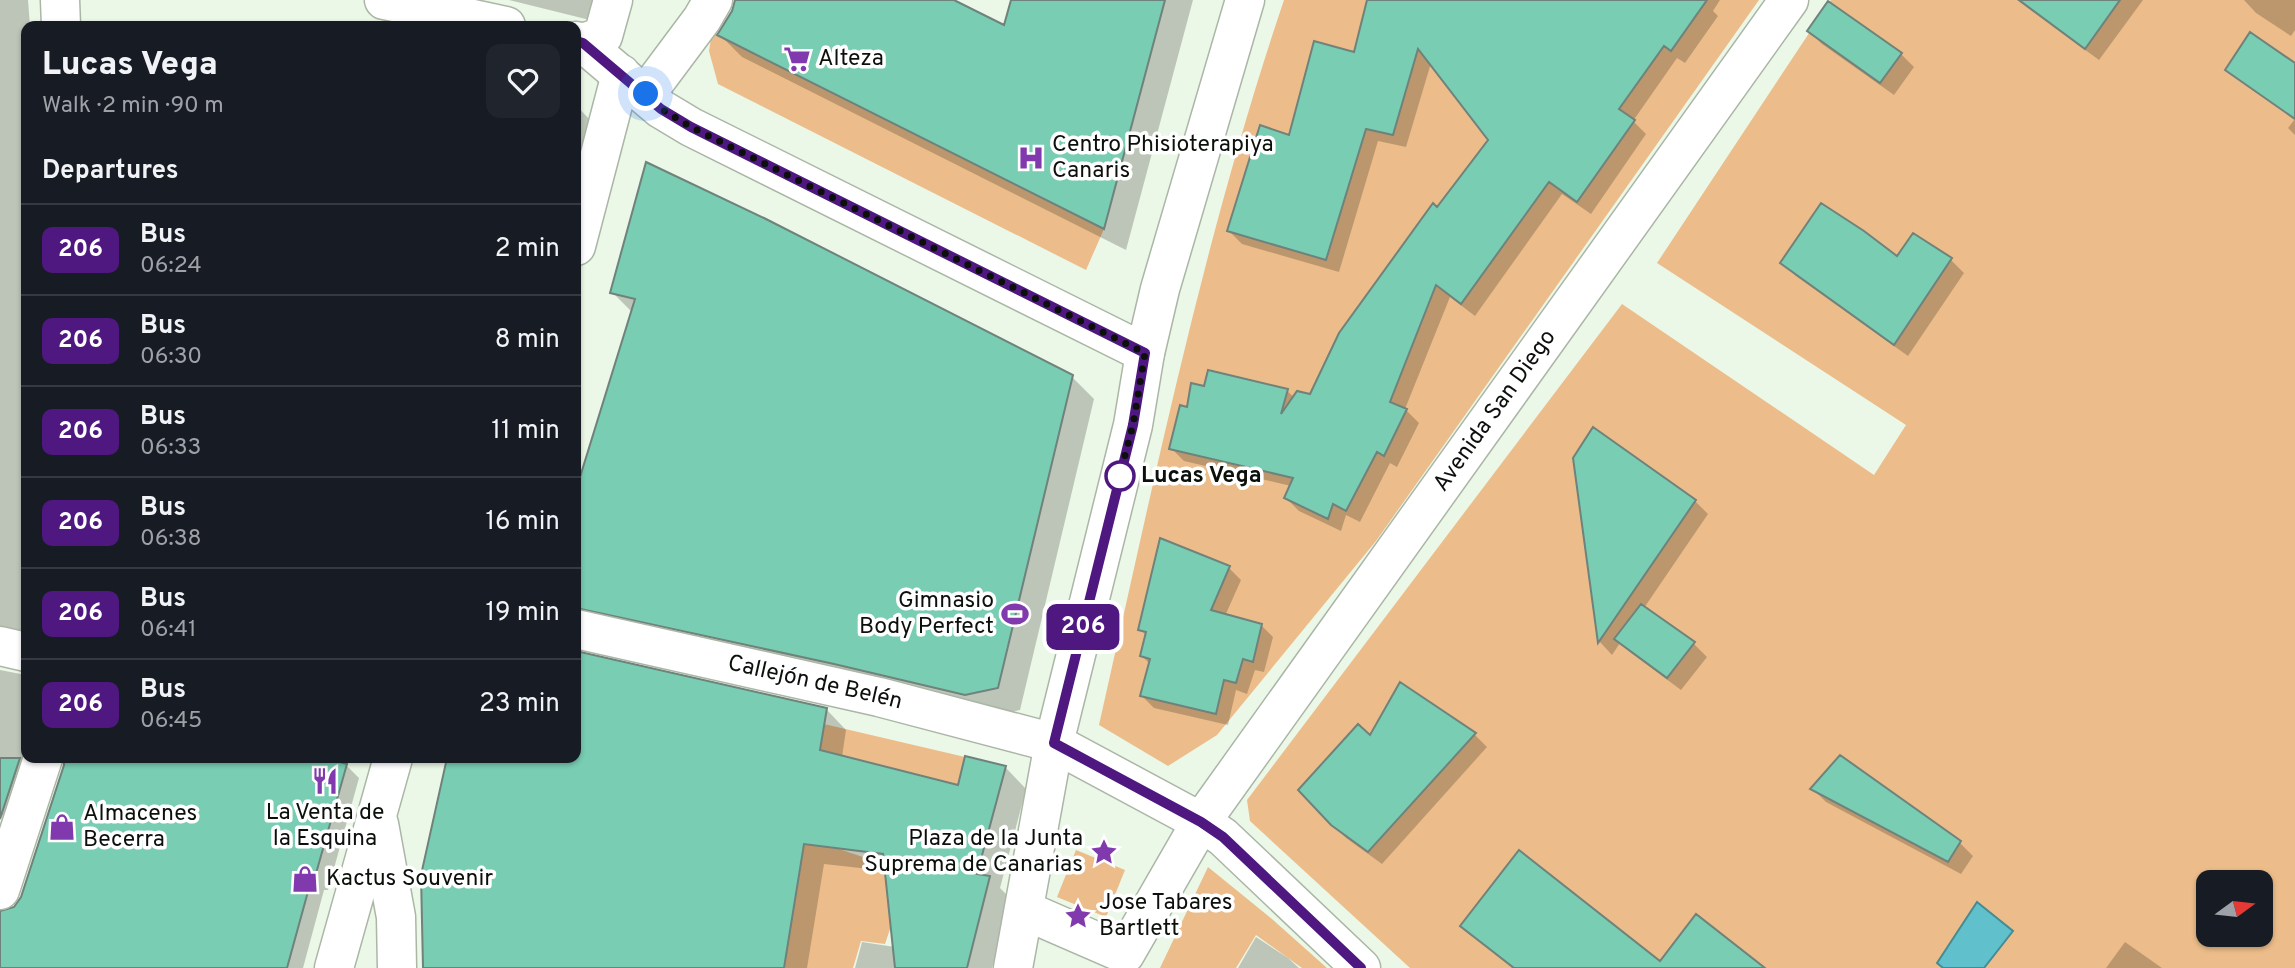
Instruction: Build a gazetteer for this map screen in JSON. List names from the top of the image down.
{
  "streets": {
    "street": ["Avenida San Diego", "Callejón de Belén"]
  },
  "crossings": [
    ["Avenida San Diego", "Callejón de Belén"]
  ],
  "places": {
    "supermarket": ["Alteza"],
    "hospital": ["Centro Phisioterapiya Canaris"],
    "other": ["Lucas Vega"],
    "sports": ["Gimnasio Body Perfect"],
    "restaurant": ["La Venta de la Esquina"],
    "shop": ["Almacenes Becerra", "Kactus Souvenir"],
    "place": ["Plaza de la Junta Suprema de Canarias", "Jose Tabares Bartlett"]
  },
  "lines": ["bus line 206"],
  "north": "right",
  "page": {
    "on_map": "206",
    "heading": [
      ["Lucas Vega", "Walk · 2 min · 90 m"],
      "Departures"
    ],
    "list": [
      {
        "mark": "206",
        "name": "Bus",
        "note": "06:24",
        "value": "2 min"
      },
      {
        "mark": "206",
        "name": "Bus",
        "note": "06:30",
        "value": "8 min"
      },
      {
        "mark": "206",
        "name": "Bus",
        "note": "06:33",
        "value": "11 min"
      },
      {
        "mark": "206",
        "name": "Bus",
        "note": "06:38",
        "value": "16 min"
      },
      {
        "mark": "206",
        "name": "Bus",
        "note": "06:41",
        "value": "19 min"
      },
      {
        "mark": "206",
        "name": "Bus",
        "note": "06:45",
        "value": "23 min"
      }
    ]
  }
}
